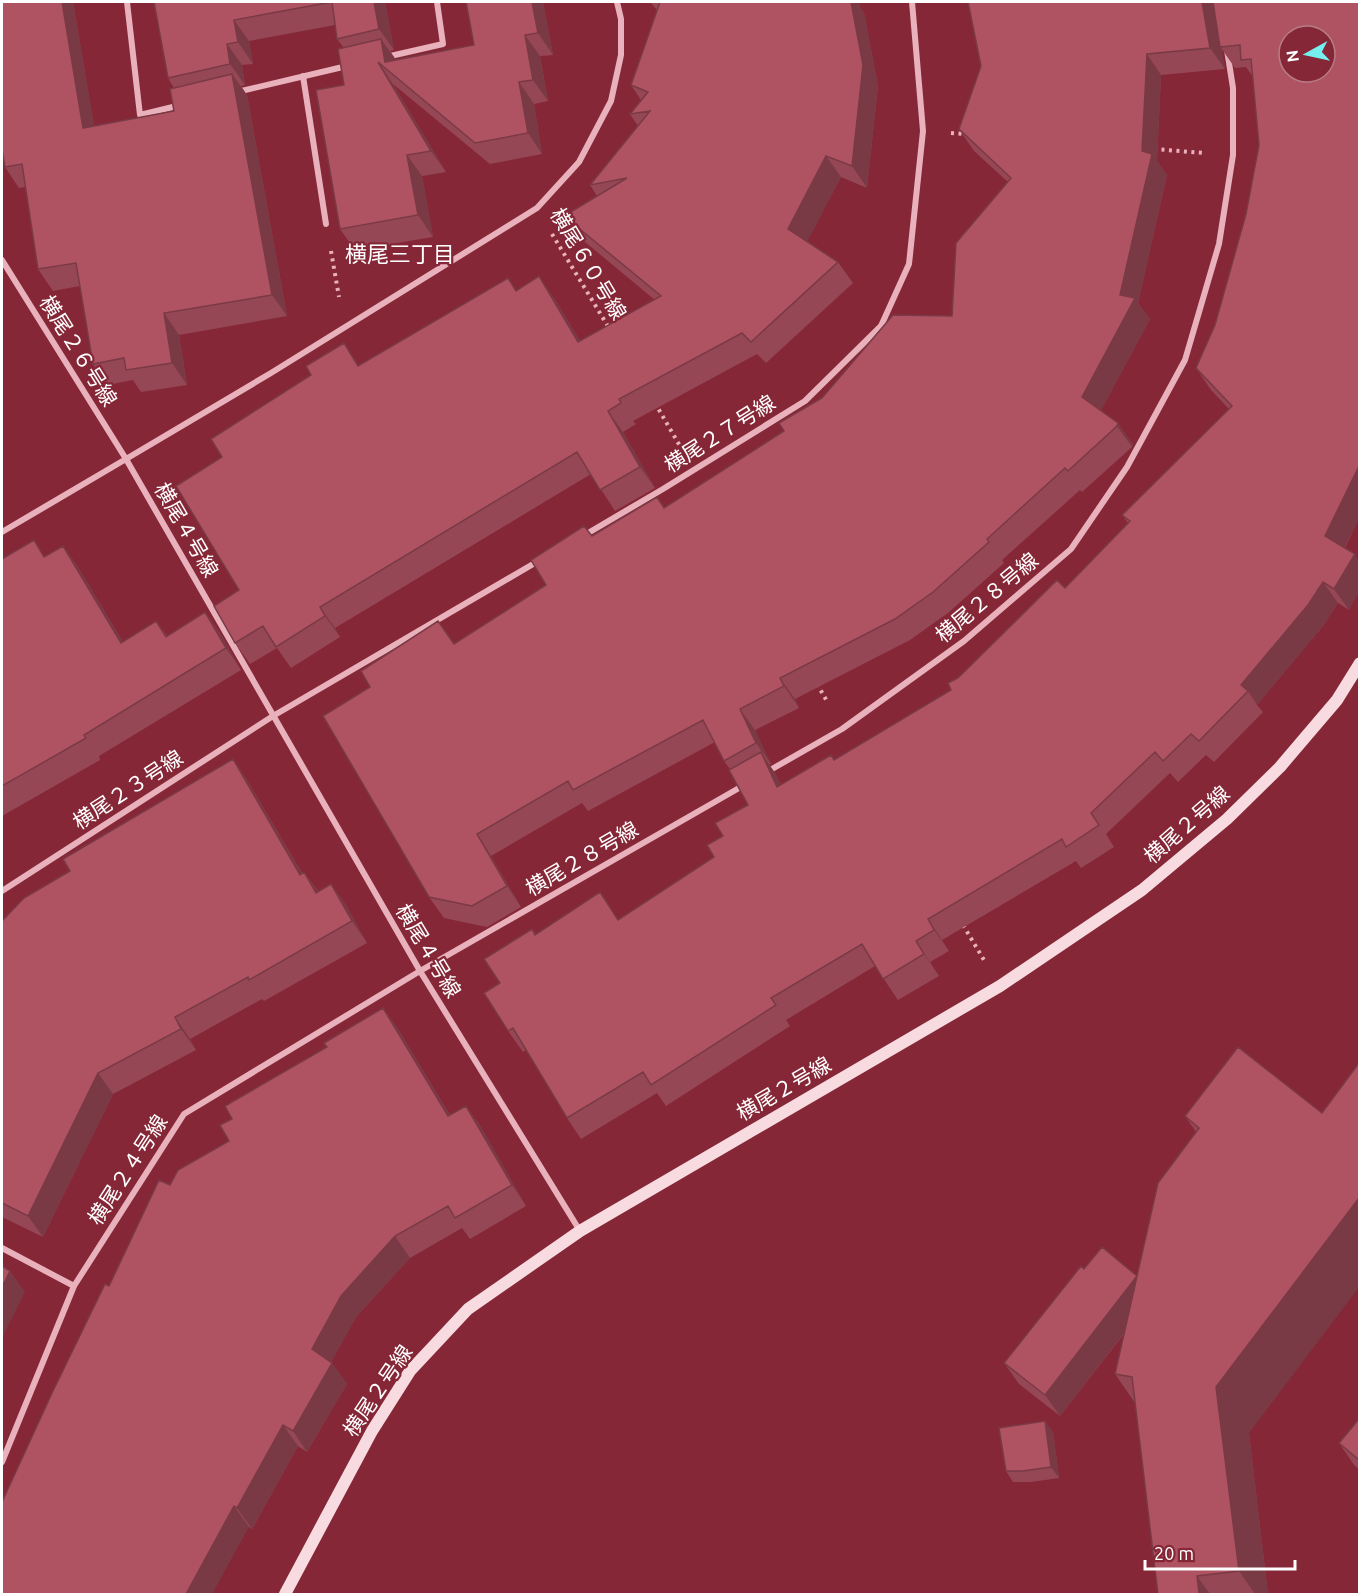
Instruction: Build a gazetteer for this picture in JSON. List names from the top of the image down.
{
  "streets": {
    "street": [
      "横尾２６号線",
      "横尾２７号線",
      "横尾４号線",
      "横尾２８号線",
      "横尾２３号線",
      "横尾２号線",
      "横尾２４号線"
    ],
    "path": ["横尾６０号線"]
  },
  "crossings": [
    ["横尾２６号線", "横尾４号線"],
    ["横尾４号線", "横尾２８号線"],
    ["横尾４号線", "横尾２３号線"],
    ["横尾４号線", "横尾２号線"],
    ["横尾４号線", "横尾２４号線"],
    ["横尾２８号線", "横尾２４号線"]
  ],
  "districts": ["横尾三丁目"],
  "scale_bar": "20 m",
  "north": "left"
}
